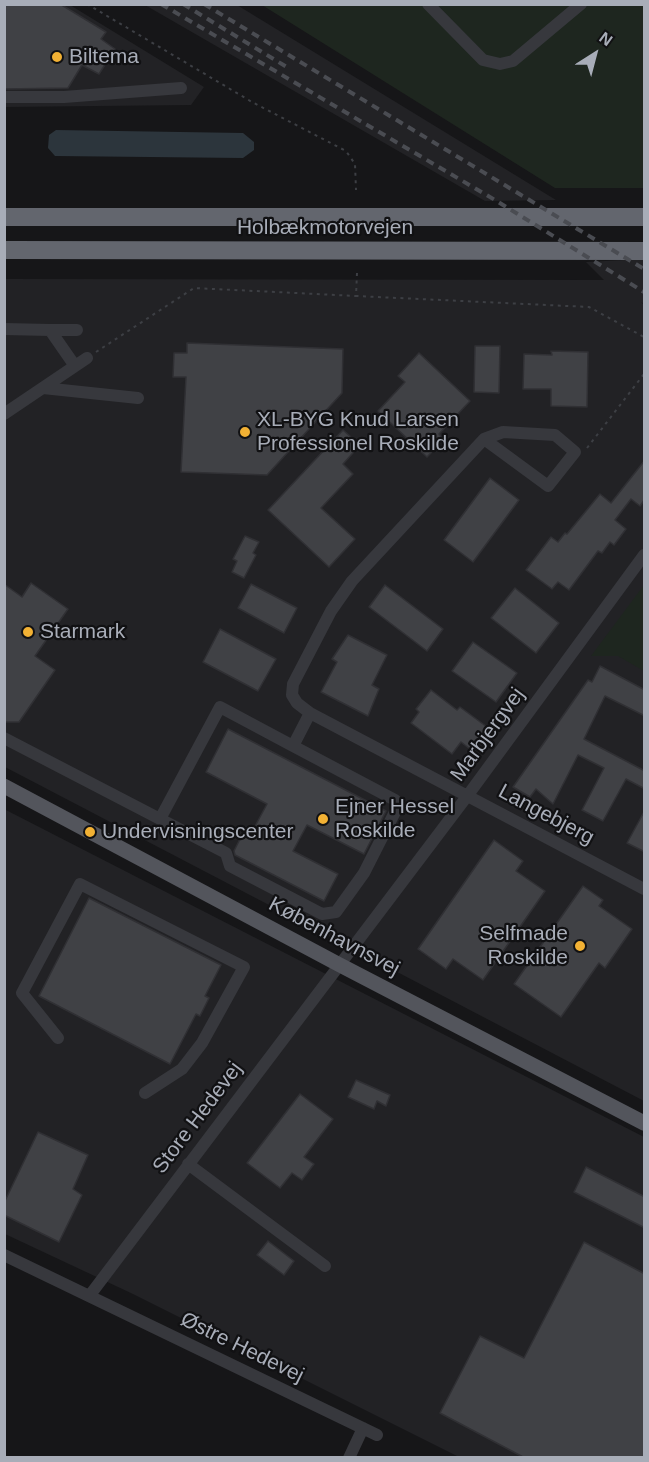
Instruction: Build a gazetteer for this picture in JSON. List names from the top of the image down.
{
  "streets": {
    "highway": ["Holbækmotorvejen"],
    "main road": ["Københavnsvej"],
    "street": [
      "Marbjergvej",
      "Langebjerg",
      "Store Hedevej",
      "Østre Hedevej"
    ]
  },
  "crossings": [
    ["Marbjergvej", "Langebjerg"],
    ["Marbjergvej", "Københavnsvej"],
    ["Marbjergvej", "Store Hedevej"],
    ["Københavnsvej", "Store Hedevej"],
    ["Store Hedevej", "Østre Hedevej"]
  ],
  "places": [
    "Biltema",
    "XL-BYG Knud Larsen Professionel Roskilde",
    "Starmark",
    "Ejner Hessel Roskilde",
    "Undervisningscenter",
    "Selfmade Roskilde"
  ],
  "north": "top right"
}
